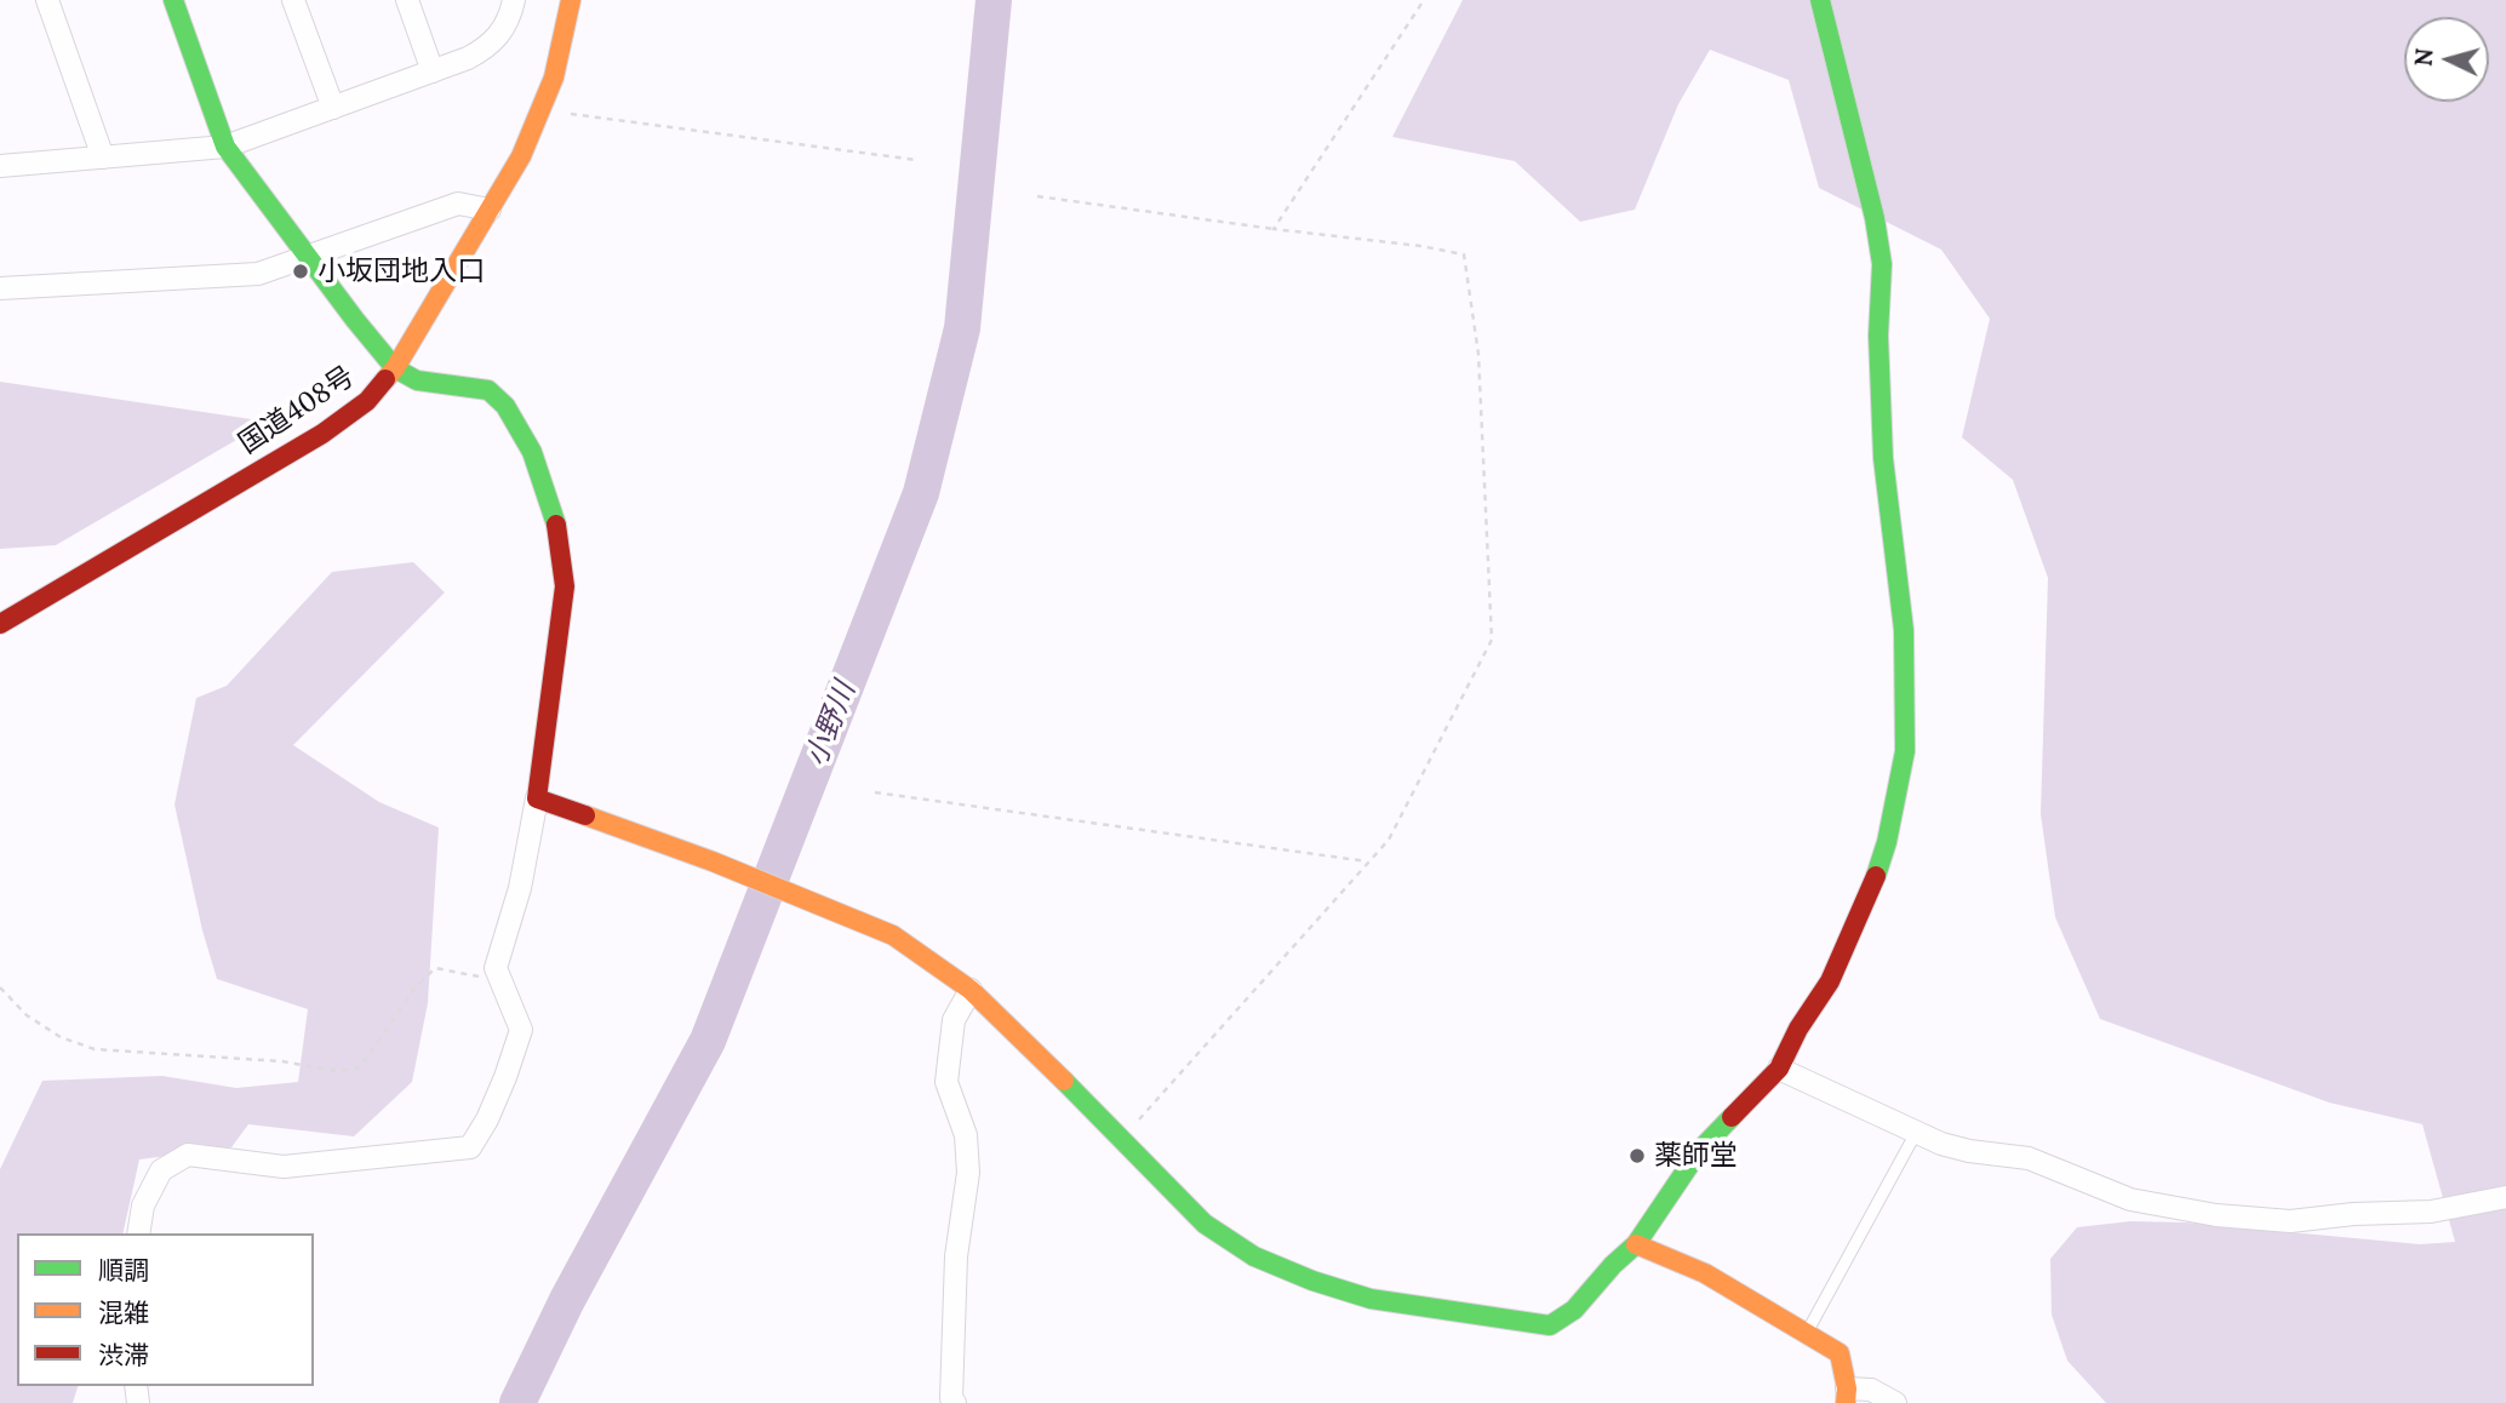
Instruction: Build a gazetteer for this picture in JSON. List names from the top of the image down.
{
  "streets": {
    "main road": ["国道408号"]
  },
  "water": ["小野川"],
  "places": ["小坂団地入口", "薬師堂"],
  "legend": ["順調", "混雑", "渋滞"],
  "north": "left"
}
